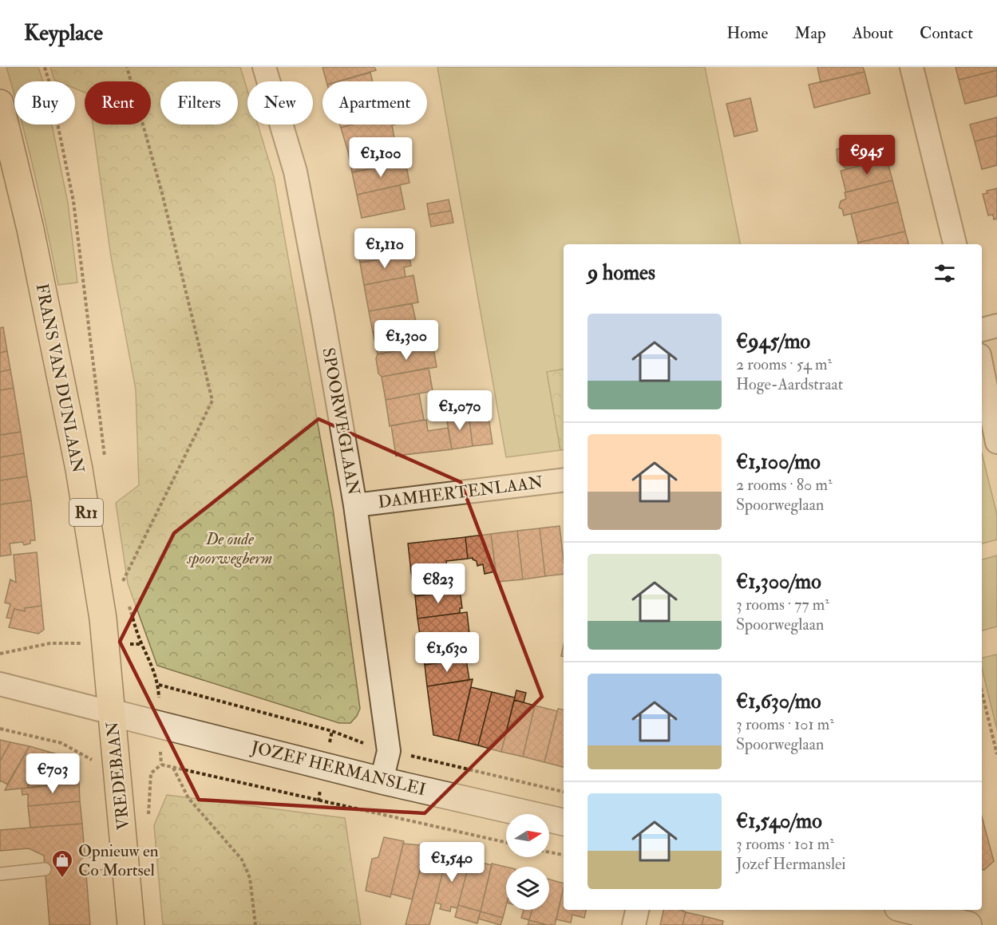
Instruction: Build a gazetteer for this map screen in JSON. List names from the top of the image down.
{
  "streets": {
    "main road": ["FRANS VAN DUNLAAN", "R11", "VREDEBAAN"],
    "street": ["SPOORWEGLAAN", "DAMHERTENLAAN", "JOZEF HERMANSLEI"]
  },
  "crossings": [
    ["FRANS VAN DUNLAAN", "JOZEF HERMANSLEI"],
    ["FRANS VAN DUNLAAN", "VREDEBAAN"],
    ["SPOORWEGLAAN", "DAMHERTENLAAN"],
    ["SPOORWEGLAAN", "JOZEF HERMANSLEI"],
    ["JOZEF HERMANSLEI", "VREDEBAAN"]
  ],
  "parks": ["De oude spoorwegberm"],
  "places": {
    "shop": ["Opnieuw en Co Mortsel"]
  },
  "north": "right",
  "page": {
    "header": "Keyplace",
    "nav": [
      "Home",
      "Map",
      "About",
      "Contact"
    ],
    "chip": [
      "Buy",
      "Rent",
      "Filters",
      "New",
      "Apartment"
    ],
    "price": [
      "€945",
      "€1,100",
      "€1,110",
      "€1,300",
      "€1,070",
      "€823",
      "€1,630",
      "€703",
      "€1,540"
    ],
    "heading": "9 homes",
    "list": [
      {
        "name": "€945/mo",
        "note": "2 rooms · 54 m² · Hoge-Aardstraat"
      },
      {
        "name": "€1,100/mo",
        "note": "2 rooms · 80 m² · Spoorweglaan"
      },
      {
        "name": "€1,300/mo",
        "note": "3 rooms · 77 m² · Spoorweglaan"
      },
      {
        "name": "€1,630/mo",
        "note": "3 rooms · 101 m² · Spoorweglaan"
      },
      {
        "name": "€1,540/mo",
        "note": "3 rooms · 101 m² · Jozef Hermanslei"
      }
    ]
  }
}
